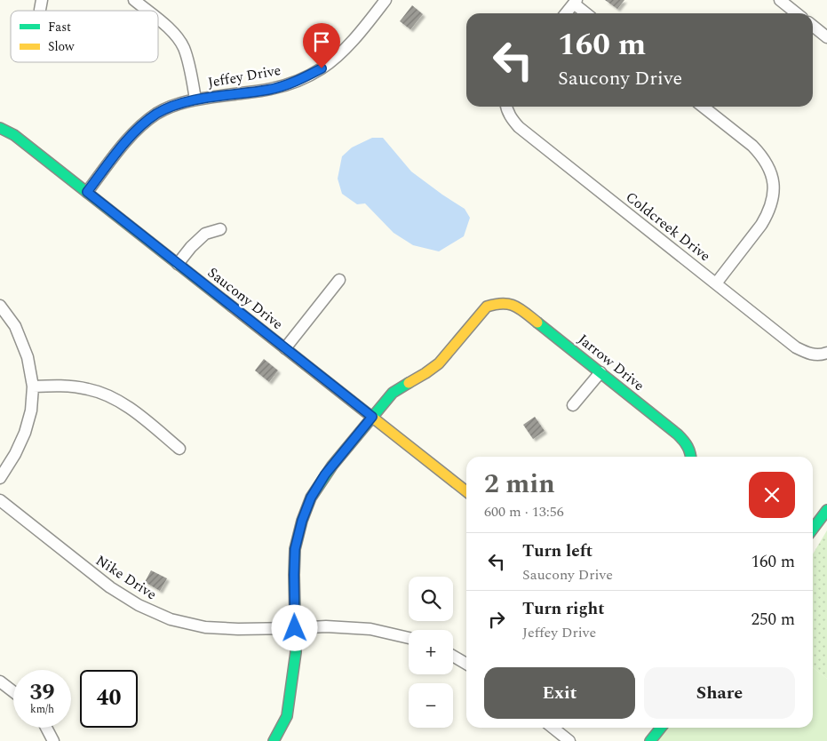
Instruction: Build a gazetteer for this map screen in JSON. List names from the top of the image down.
{
  "streets": {
    "street": [
      "Jeffey Drive",
      "Coldcreek Drive",
      "Saucony Drive",
      "Jarrow Drive",
      "Nike Drive"
    ]
  },
  "crossings": [
    ["Jeffey Drive", "Saucony Drive"],
    ["Saucony Drive", "Jarrow Drive"]
  ],
  "legend": ["Fast", "Slow"],
  "page": {
    "turn": ["160 m", "Saucony Drive"],
    "heading": ["2 min", "600 m · 13:56"],
    "list": [
      {
        "name": "Turn left",
        "note": "Saucony Drive",
        "value": "160 m"
      },
      {
        "name": "Turn right",
        "note": "Jeffey Drive",
        "value": "250 m"
      }
    ],
    "map_buttons": ["+", "−"],
    "buttons": ["Exit", "Share"],
    "speed": "39 km/h",
    "limit": "40"
  }
}
